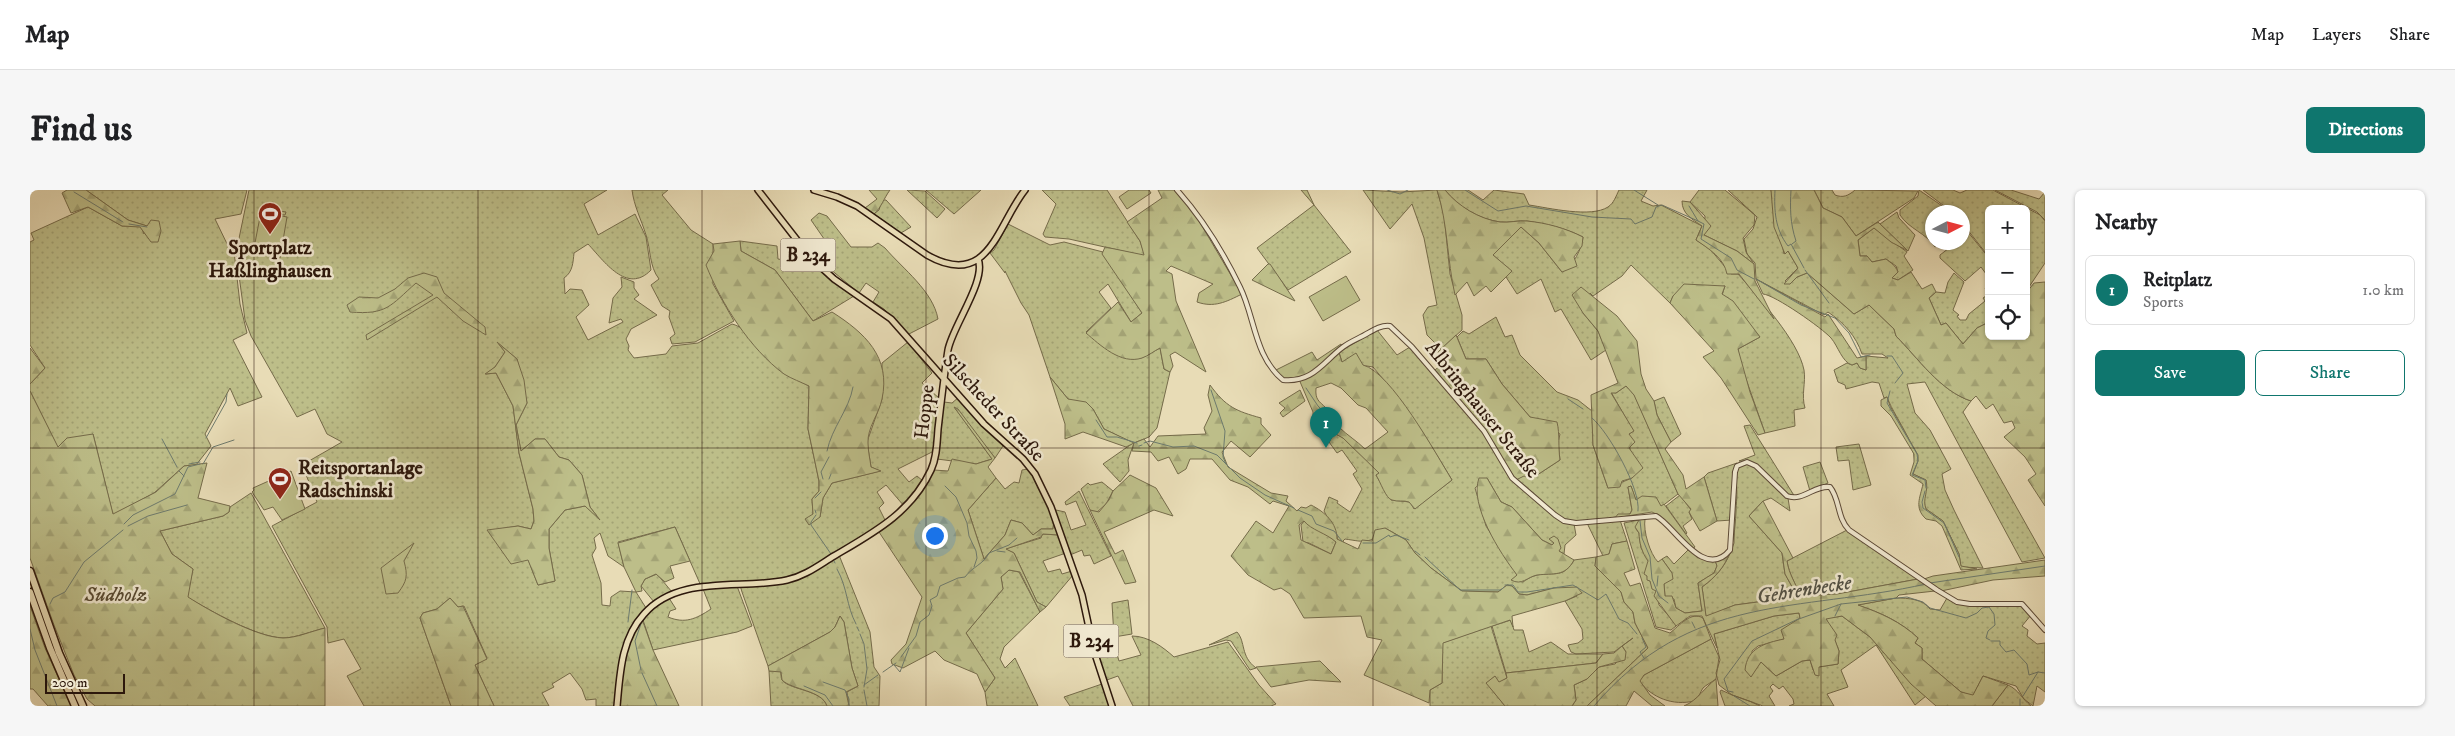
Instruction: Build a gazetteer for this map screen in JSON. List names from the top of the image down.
{
  "streets": {
    "main road": ["B 234", "Silscheder Straße", "Hoppe"],
    "street": ["Albringhauser Straße"]
  },
  "crossings": [
    ["Silscheder Straße", "Hoppe"]
  ],
  "water": ["Gehrenbecke"],
  "parks": ["Südholz"],
  "places": {
    "sports": ["Sportplatz Haßlinghausen", "Reitsportanlage Radschinski"]
  },
  "scale_bar": "200 m",
  "north": "right",
  "page": {
    "header": "Map",
    "nav": ["Map", "Layers", "Share"],
    "buttons": [
      "Directions",
      ["Save", "Share"]
    ],
    "title": "Find us",
    "heading": "Nearby",
    "map_buttons": ["+", "−"],
    "list": [
      {
        "mark": "1",
        "name": "Reitplatz",
        "note": "Sports",
        "value": "1.0 km"
      }
    ],
    "pins": "1",
    "scale": "200 m"
  }
}
